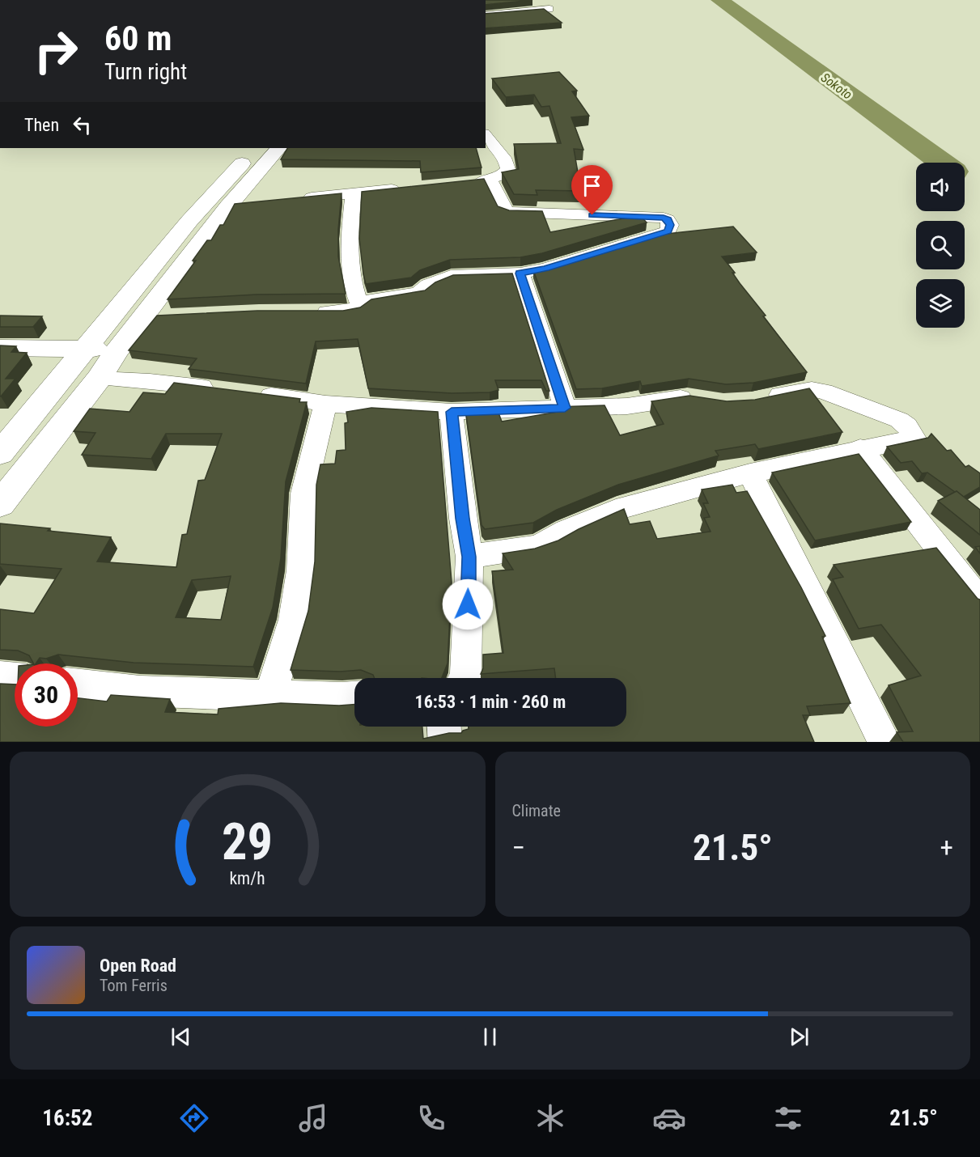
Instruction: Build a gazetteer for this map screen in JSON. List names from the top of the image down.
{
  "water": ["Sokoto"],
  "page": {
    "turn": ["60 m", "Turn right"],
    "then": "Then",
    "limit": "30",
    "trip": "16:53 · 1 min · 260 m",
    "tile": "Climate",
    "heat": ["−", "21.5°", "+"],
    "song": ["Open Road", "Tom Ferris"],
    "tabs": ["16:52", "21.5°"],
    "gauge": ["29", "km/h"]
  }
}
